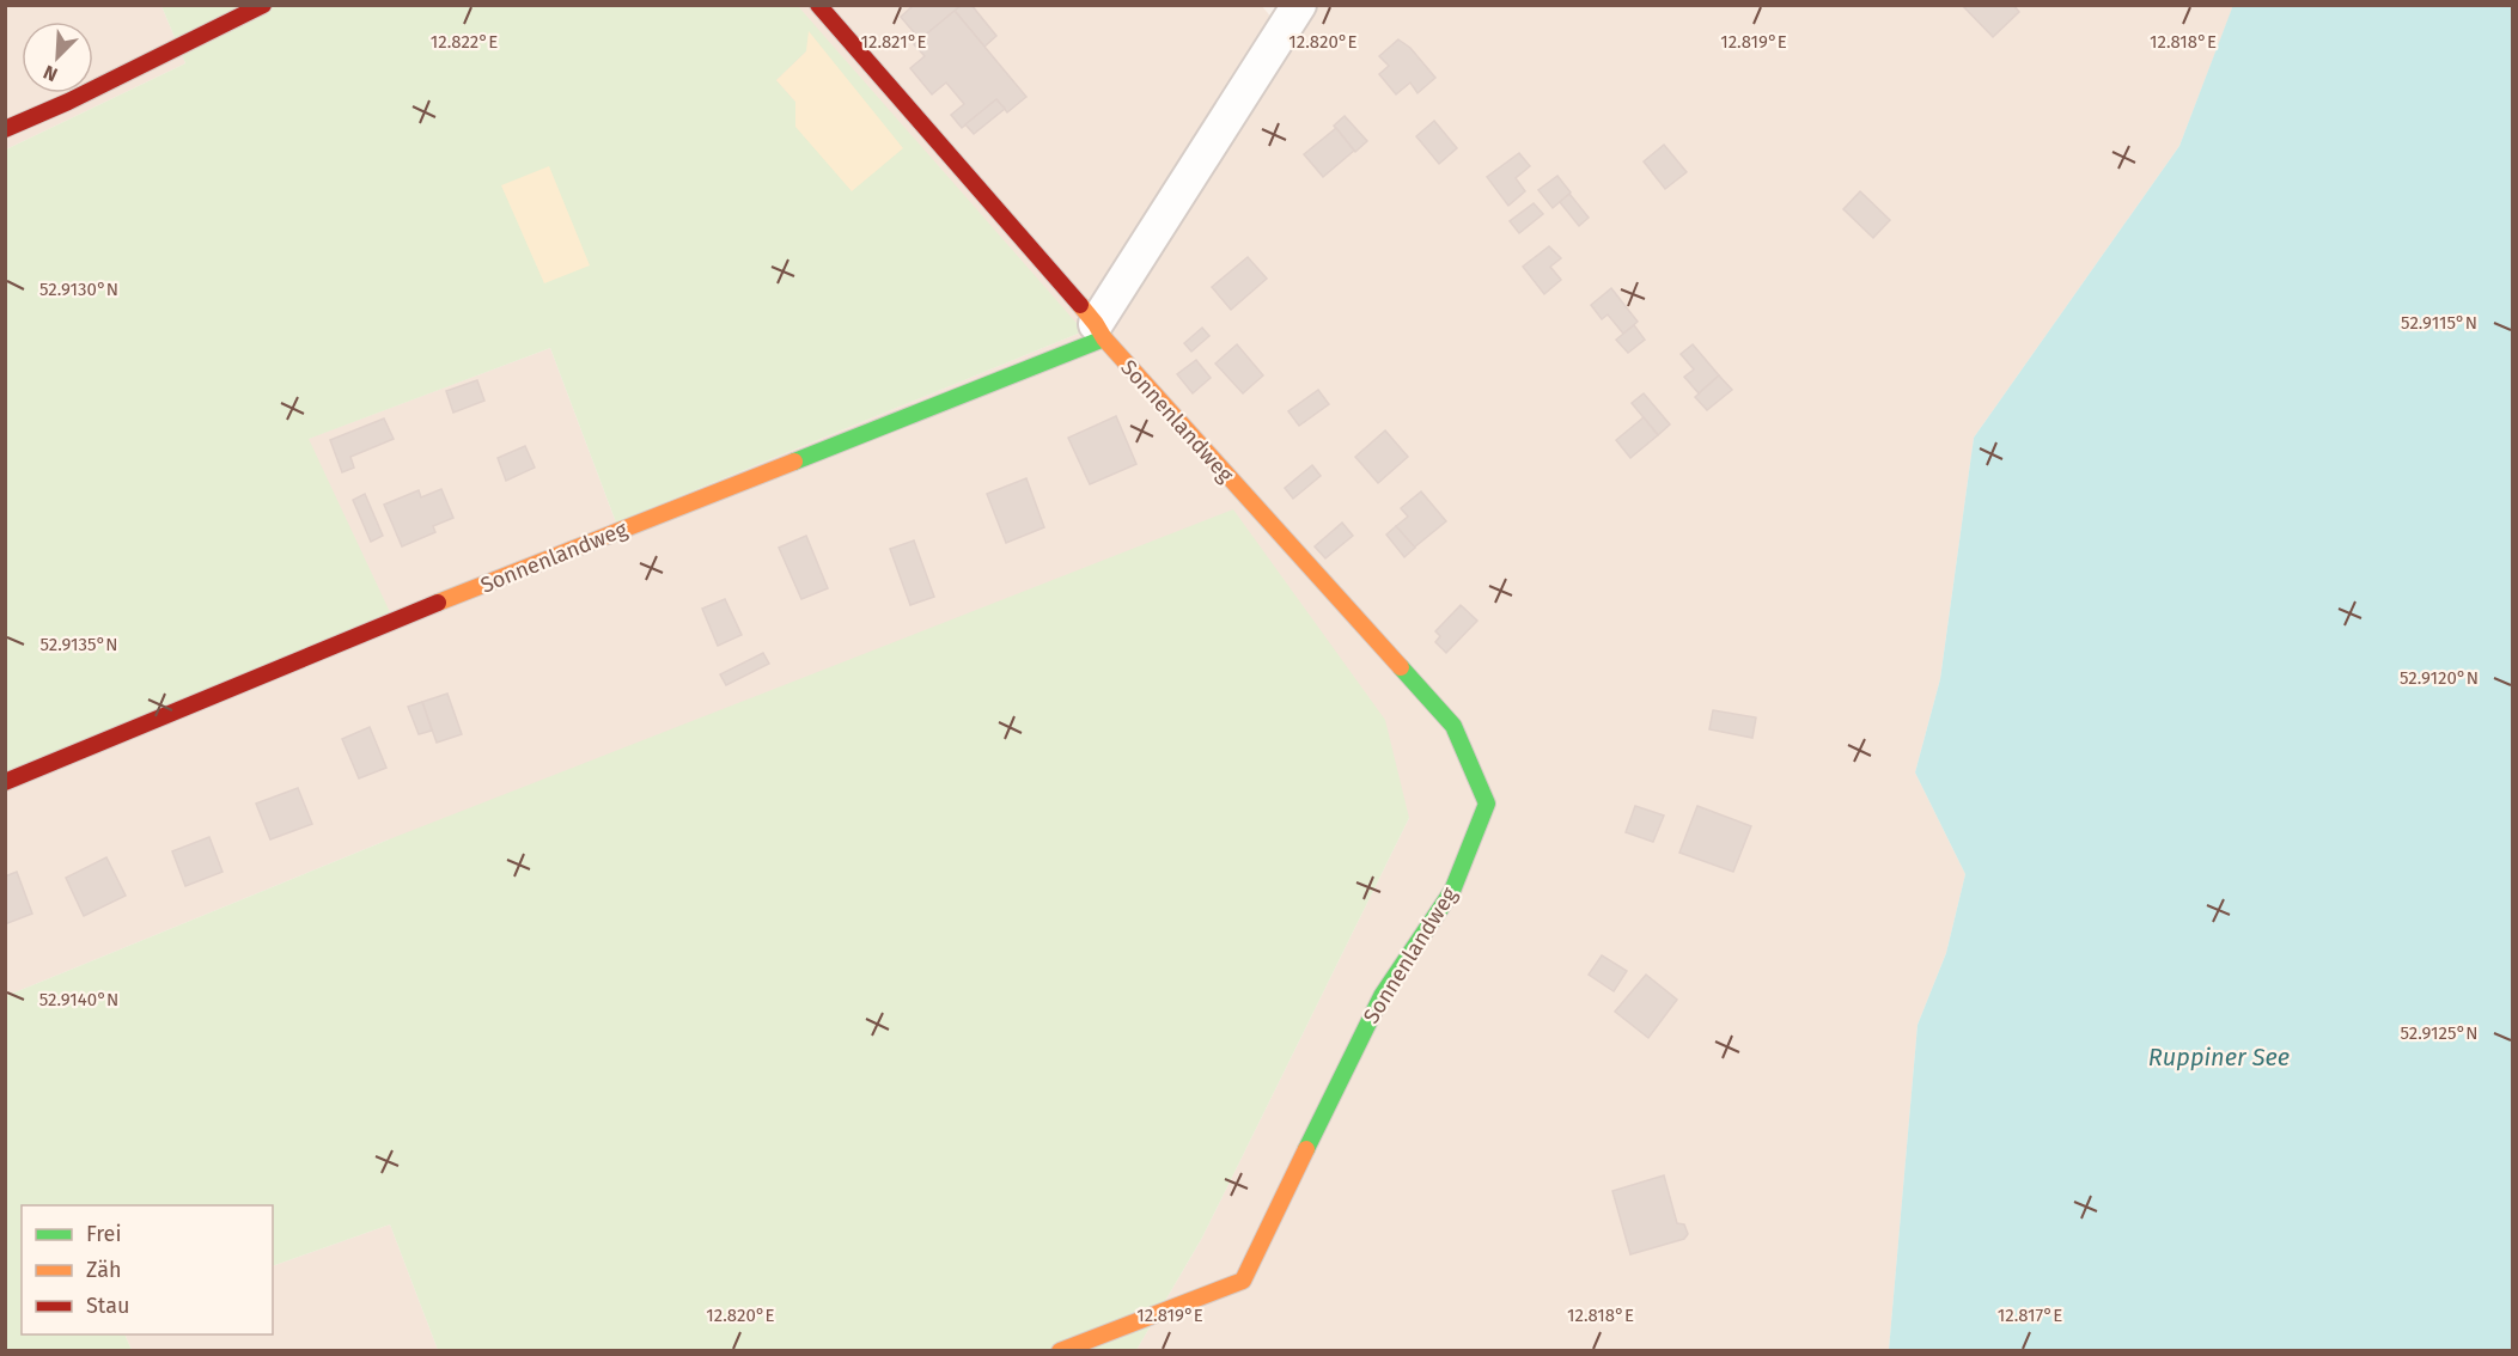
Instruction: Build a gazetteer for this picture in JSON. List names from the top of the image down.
{
  "streets": {
    "street": ["Sonnenlandweg"]
  },
  "water": ["Ruppiner See"],
  "legend": ["Frei", "Zäh", "Stau"],
  "north": "bottom left",
  "coordinates": [
    "12.822°E",
    "12.821°E",
    "12.820°E",
    "12.819°E",
    "12.818°E",
    "52.9130°N",
    "52.9115°N",
    "52.9135°N",
    "52.9120°N",
    "52.9140°N",
    "52.9125°N",
    "12.817°E"
  ]
}
